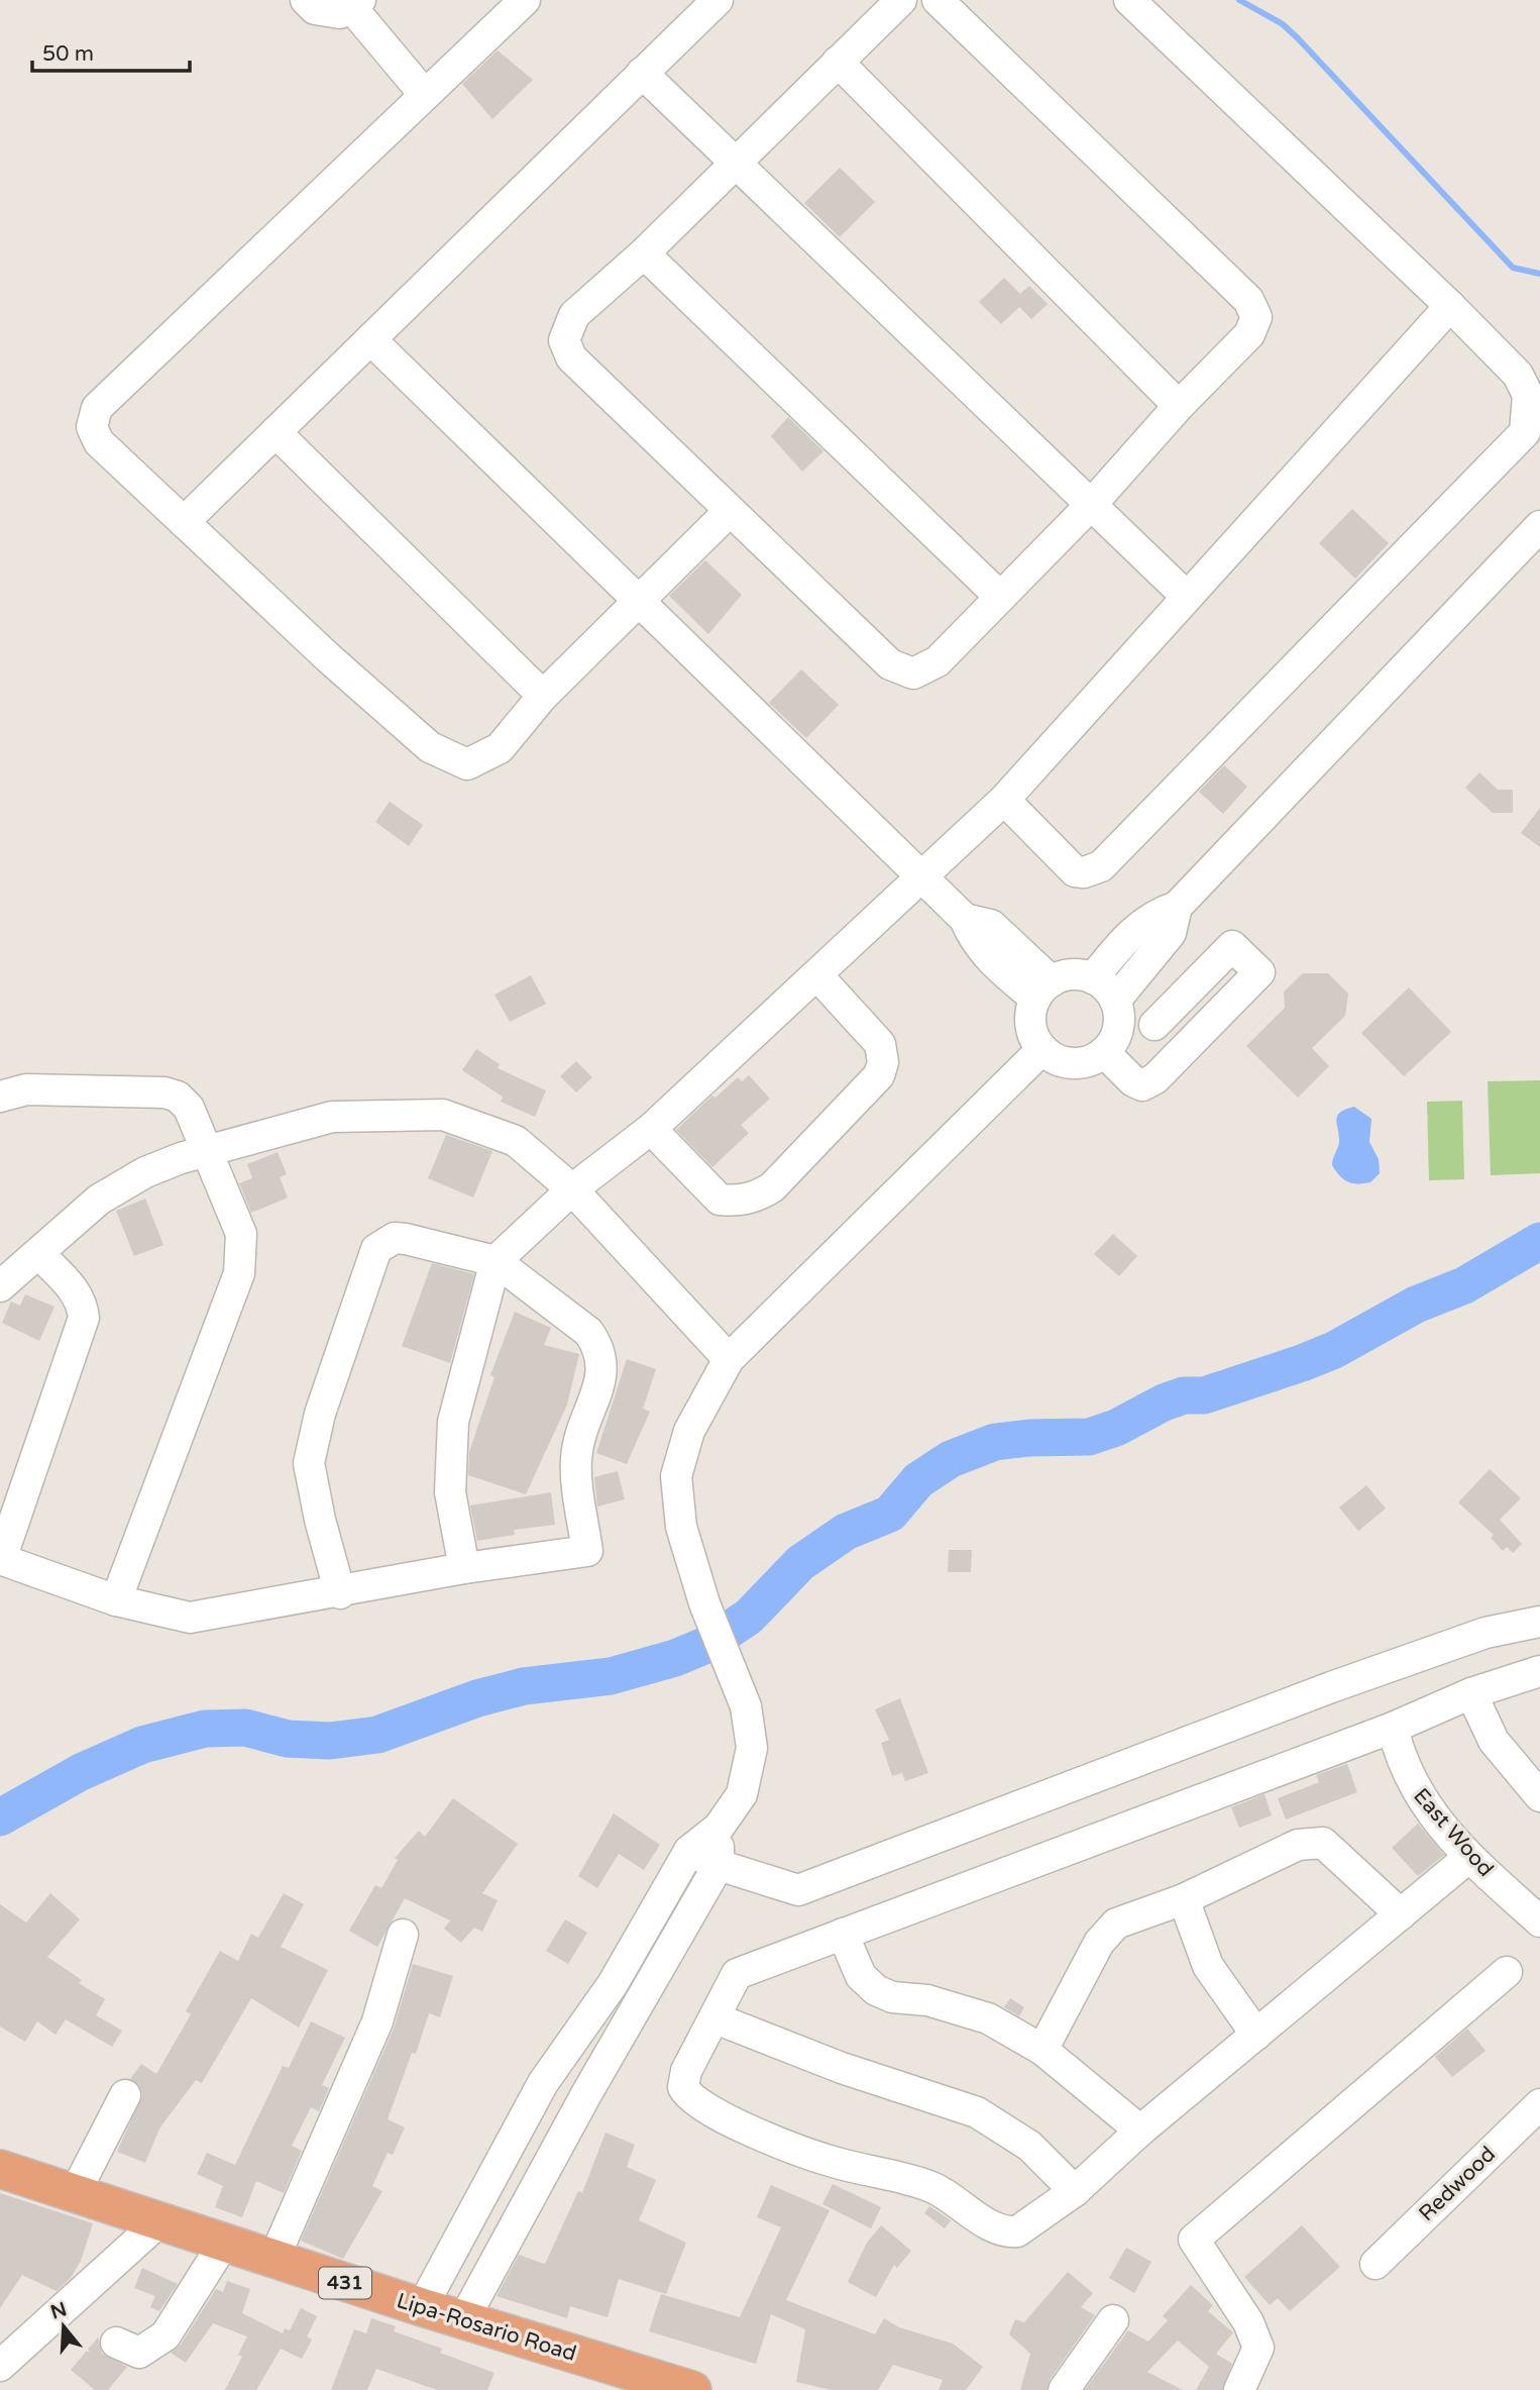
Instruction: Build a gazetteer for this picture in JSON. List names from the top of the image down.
{
  "streets": {
    "main road": ["431", "Lipa-Rosario Road"],
    "street": ["East Wood", "Redwood"]
  },
  "scale_bar": "50 m",
  "north": "top"
}
